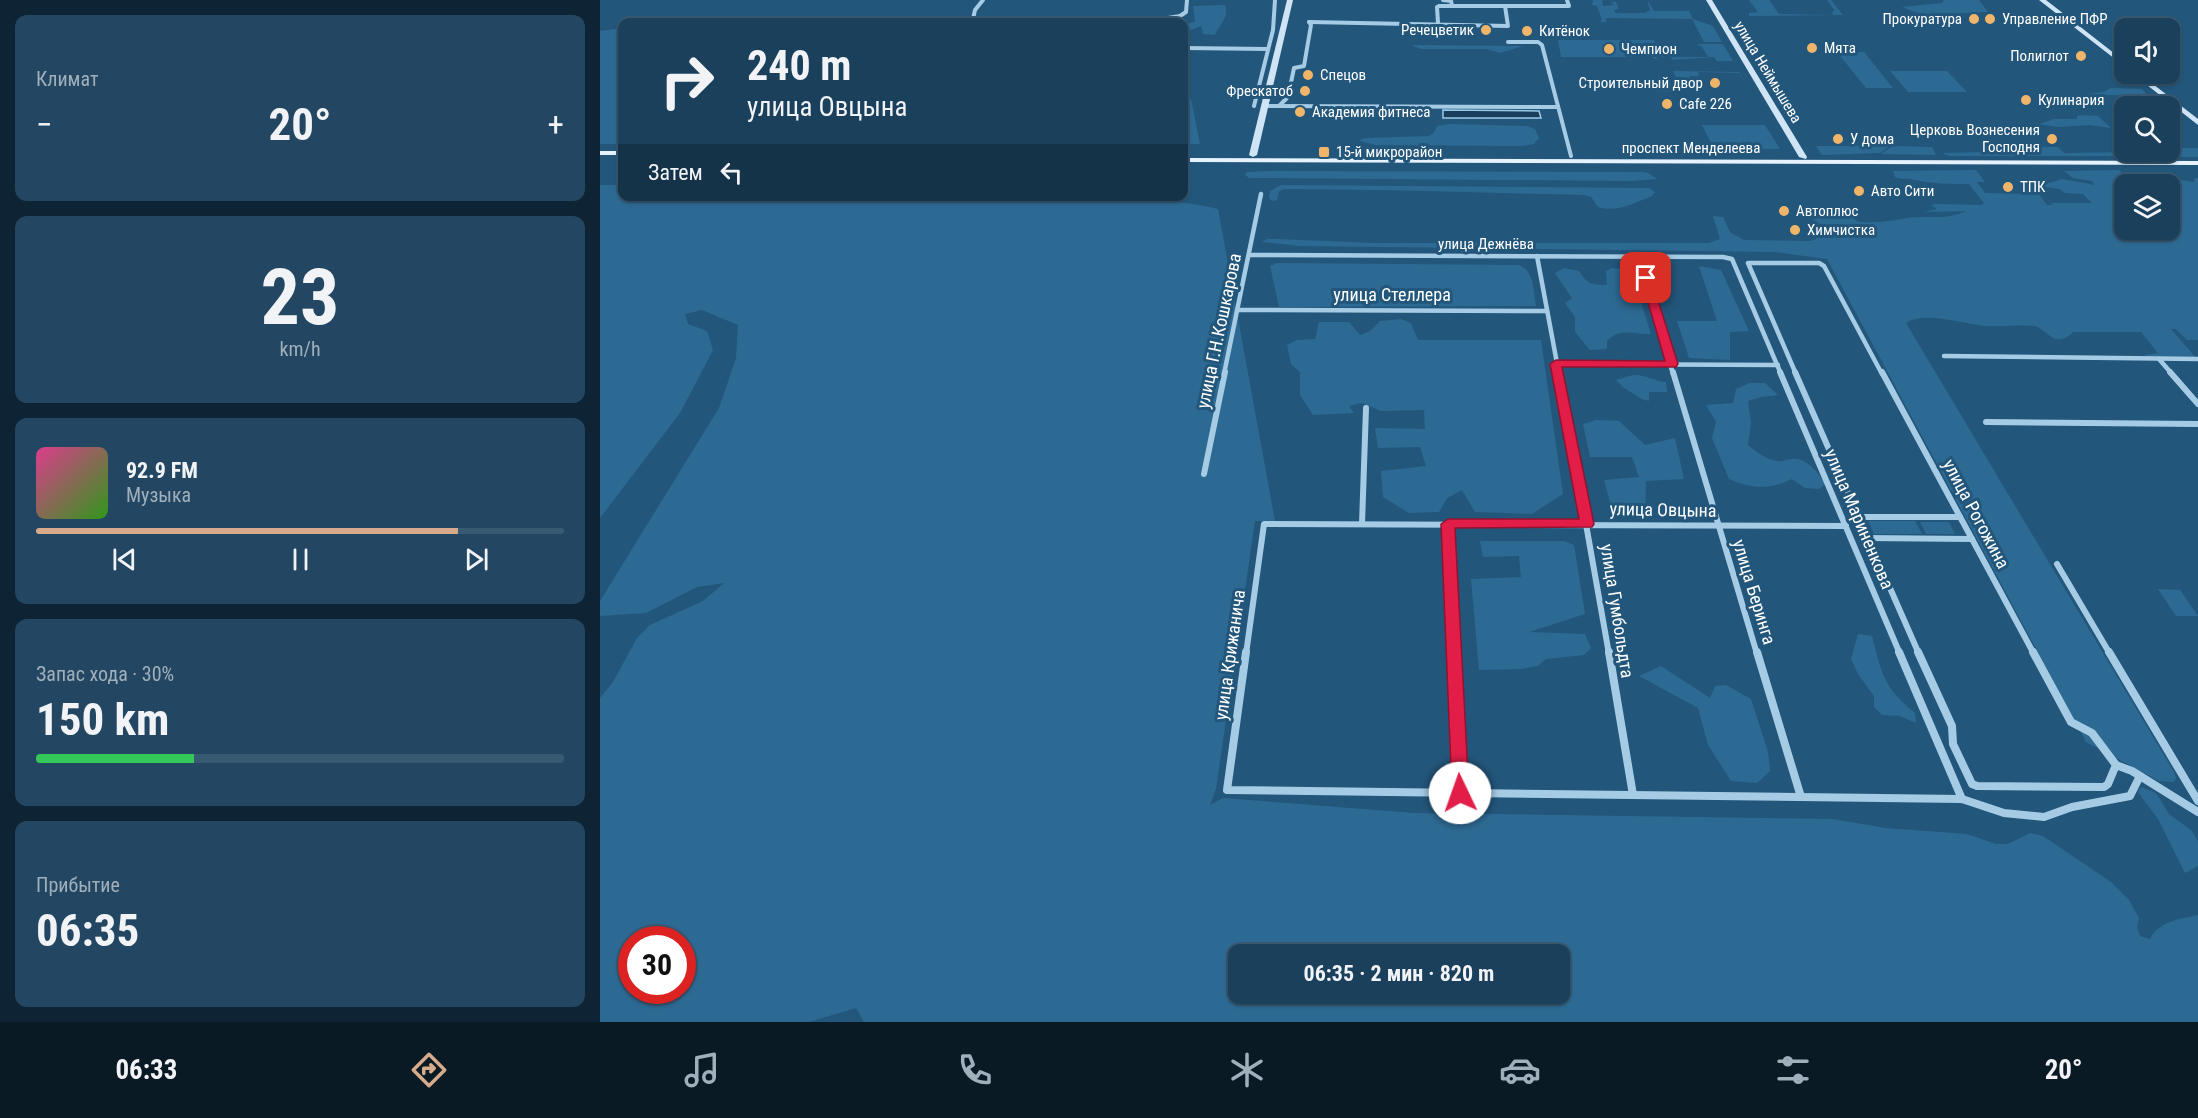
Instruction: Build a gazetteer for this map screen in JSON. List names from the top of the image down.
{
  "streets": {
    "main road": ["улица Неймышева", "проспект Менделеева"],
    "street": [
      "улица Дежнёва",
      "улица Стеллера",
      "улица Г.Н.Кошкарова",
      "улица Овцына",
      "улица Рогожина",
      "улица Мариненкова",
      "улица Беринга",
      "улица Гумбольдта",
      "улица Крижанича"
    ]
  },
  "crossings": [
    ["улица Неймышева", "проспект Менделеева"],
    ["улица Дежнёва", "улица Г.Н.Кошкарова"],
    ["улица Дежнёва", "улица Мариненкова"],
    ["улица Дежнёва", "улица Беринга"],
    ["улица Дежнёва", "улица Гумбольдта"],
    ["улица Стеллера", "улица Г.Н.Кошкарова"],
    ["улица Стеллера", "улица Гумбольдта"],
    ["улица Овцына", "улица Мариненкова"],
    ["улица Овцына", "улица Беринга"],
    ["улица Овцына", "улица Гумбольдта"],
    ["улица Овцына", "улица Крижанича"]
  ],
  "places": {
    "other": [
      "Прокуратура",
      "Управление ПФР",
      "Речецветик",
      "Китёнок",
      "Мята",
      "Чемпион",
      "Полиглот",
      "Спецов",
      "Строительный двор",
      "Фрескатоб",
      "Кулинария",
      "Cafe 226",
      "Академия фитнеса",
      "У дома",
      "Церковь Вознесения Господня",
      "ТПК",
      "Авто Сити",
      "Автоплюс",
      "Химчистка"
    ],
    "transit": ["15-й микрорайон"]
  },
  "page": {
    "tile": [
      "Климат",
      ["23", "km/h"],
      ["Запас хода · 30%", "150 km"],
      ["Прибытие", "06:35"]
    ],
    "turn": ["240 m", "улица Овцына"],
    "heat": ["−", "20°", "+"],
    "then": "Затем",
    "song": ["92.9 FM", "Музыка"],
    "limit": "30",
    "trip": "06:35 · 2 мин · 820 m",
    "tabs": ["06:33", "20°"]
  }
}
